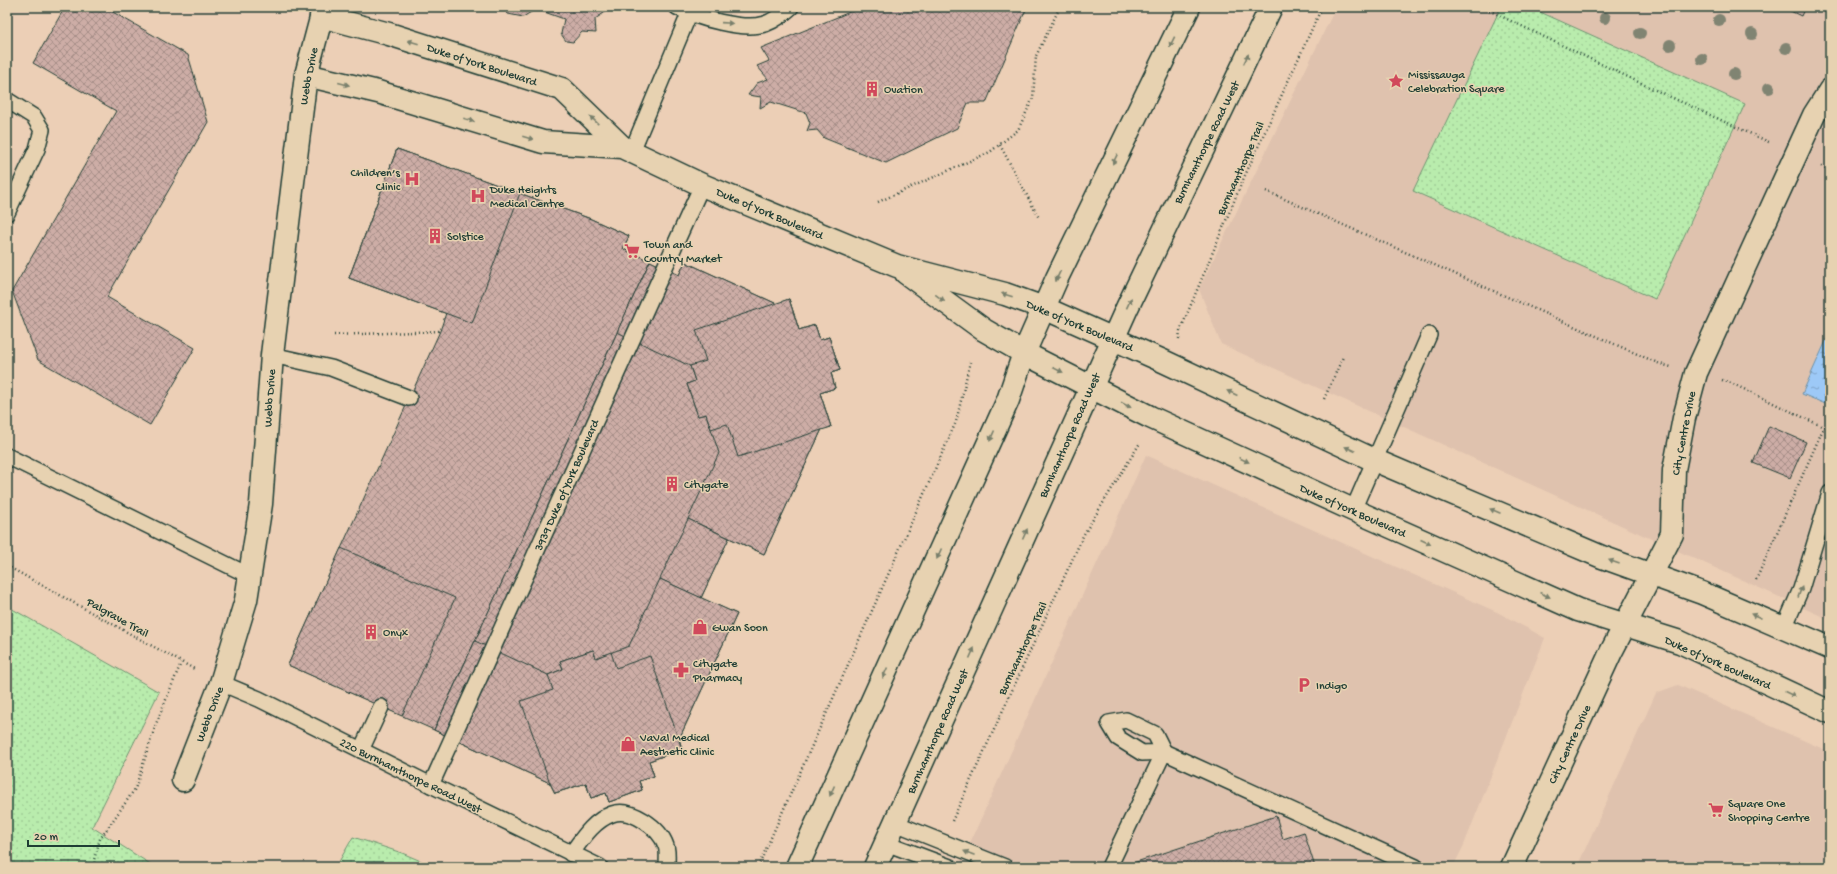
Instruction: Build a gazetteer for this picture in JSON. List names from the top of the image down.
{
  "streets": {
    "street": [
      "Duke of York Boulevard",
      "Webb Drive",
      "Burnhamthorpe Road West",
      "City Centre Drive"
    ],
    "lane": ["3939 Duke of York Boulevard", "220 Burnhamthorpe Road West"],
    "path": ["Burnhamthorpe Trail", "Palgrave Trail"]
  },
  "crossings": [
    ["Duke of York Boulevard", "Webb Drive"],
    ["Duke of York Boulevard", "Burnhamthorpe Road West"],
    ["Duke of York Boulevard", "City Centre Drive"],
    ["Duke of York Boulevard", "3939 Duke of York Boulevard"],
    ["Webb Drive", "Palgrave Trail"],
    ["Webb Drive", "220 Burnhamthorpe Road West"],
    ["3939 Duke of York Boulevard", "220 Burnhamthorpe Road West"],
    ["Palgrave Trail", "220 Burnhamthorpe Road West"]
  ],
  "places": {
    "place": ["Mississauga Celebration Square"],
    "building": [
      "Ovation",
      "Solstice",
      "Citygate",
      "Onyx"
    ],
    "hospital": ["Children’s Clinic", "Duke Heights Medical Centre"],
    "supermarket": ["Town and Country Market", "Square One Shopping Centre"],
    "shop": ["Gwan Soon", "VaVal Medical Aesthetic Clinic"],
    "pharmacy": ["Citygate Pharmacy"],
    "parking": ["Indigo"]
  },
  "scale_bar": "20 m"
}
